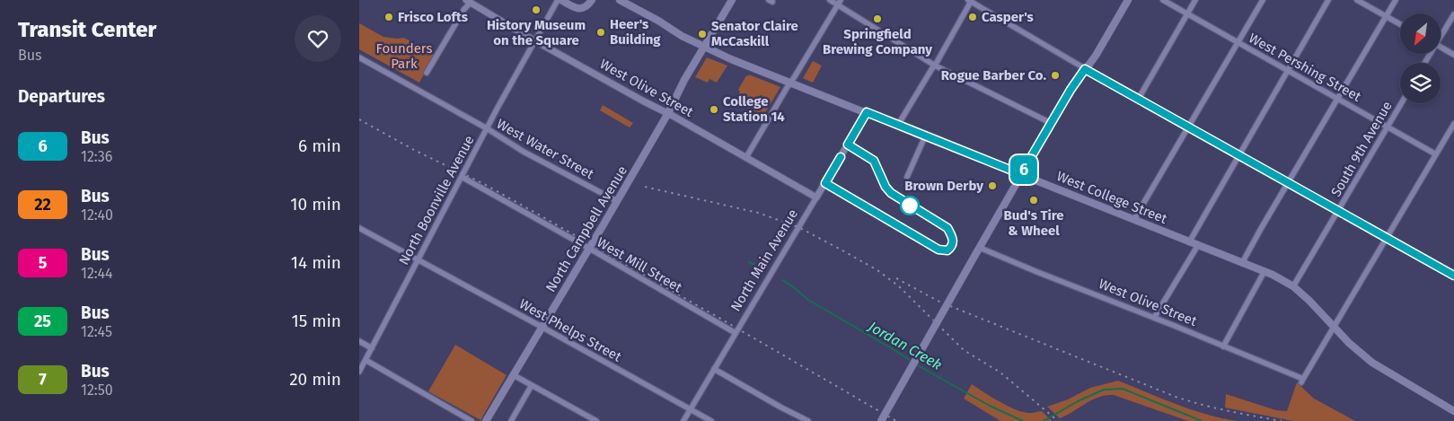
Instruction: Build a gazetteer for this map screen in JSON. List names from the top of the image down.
{
  "streets": {
    "main road": ["West College Street", "North Campbell Avenue"],
    "street": [
      "West Pershing Street",
      "West Olive Street",
      "West Water Street",
      "South 9th Avenue",
      "North Boonville Avenue",
      "North Main Avenue",
      "West Mill Street",
      "West Phelps Street"
    ]
  },
  "crossings": [
    ["West Pershing Street", "South 9th Avenue"],
    ["West Olive Street", "West College Street"],
    ["West Olive Street", "North Boonville Avenue"],
    ["West Olive Street", "North Campbell Avenue"],
    ["West Olive Street", "North Main Avenue"],
    ["West Water Street", "North Boonville Avenue"],
    ["West Water Street", "North Campbell Avenue"],
    ["South 9th Avenue", "West College Street"],
    ["West College Street", "North Campbell Avenue"],
    ["West College Street", "North Main Avenue"],
    ["North Boonville Avenue", "West Mill Street"],
    ["North Boonville Avenue", "West Phelps Street"],
    ["North Campbell Avenue", "West Mill Street"],
    ["North Campbell Avenue", "West Phelps Street"],
    ["North Main Avenue", "West Mill Street"],
    ["North Main Avenue", "West Phelps Street"]
  ],
  "water": ["Jordan Creek"],
  "parks": ["Founders Park"],
  "places": [
    "History Museum on the Square",
    "Frisco Lofts",
    "Casper's",
    "Springfield Brewing Company",
    "Heer's Building",
    "Senator Claire McCaskill",
    "Rogue Barber Co.",
    "College Station 14",
    "Brown Derby",
    "Bud's Tire & Wheel"
  ],
  "lines": ["bus line 6"],
  "north": "bottom left",
  "page": {
    "heading": [
      ["Transit Center", "Bus"],
      "Departures"
    ],
    "on_map": "6",
    "list": [
      {
        "mark": "6",
        "name": "Bus",
        "note": "12:36",
        "value": "6 min"
      },
      {
        "mark": "22",
        "name": "Bus",
        "note": "12:40",
        "value": "10 min"
      },
      {
        "mark": "5",
        "name": "Bus",
        "note": "12:44",
        "value": "14 min"
      },
      {
        "mark": "25",
        "name": "Bus",
        "note": "12:45",
        "value": "15 min"
      },
      {
        "mark": "7",
        "name": "Bus",
        "note": "12:50",
        "value": "20 min"
      }
    ]
  }
}
